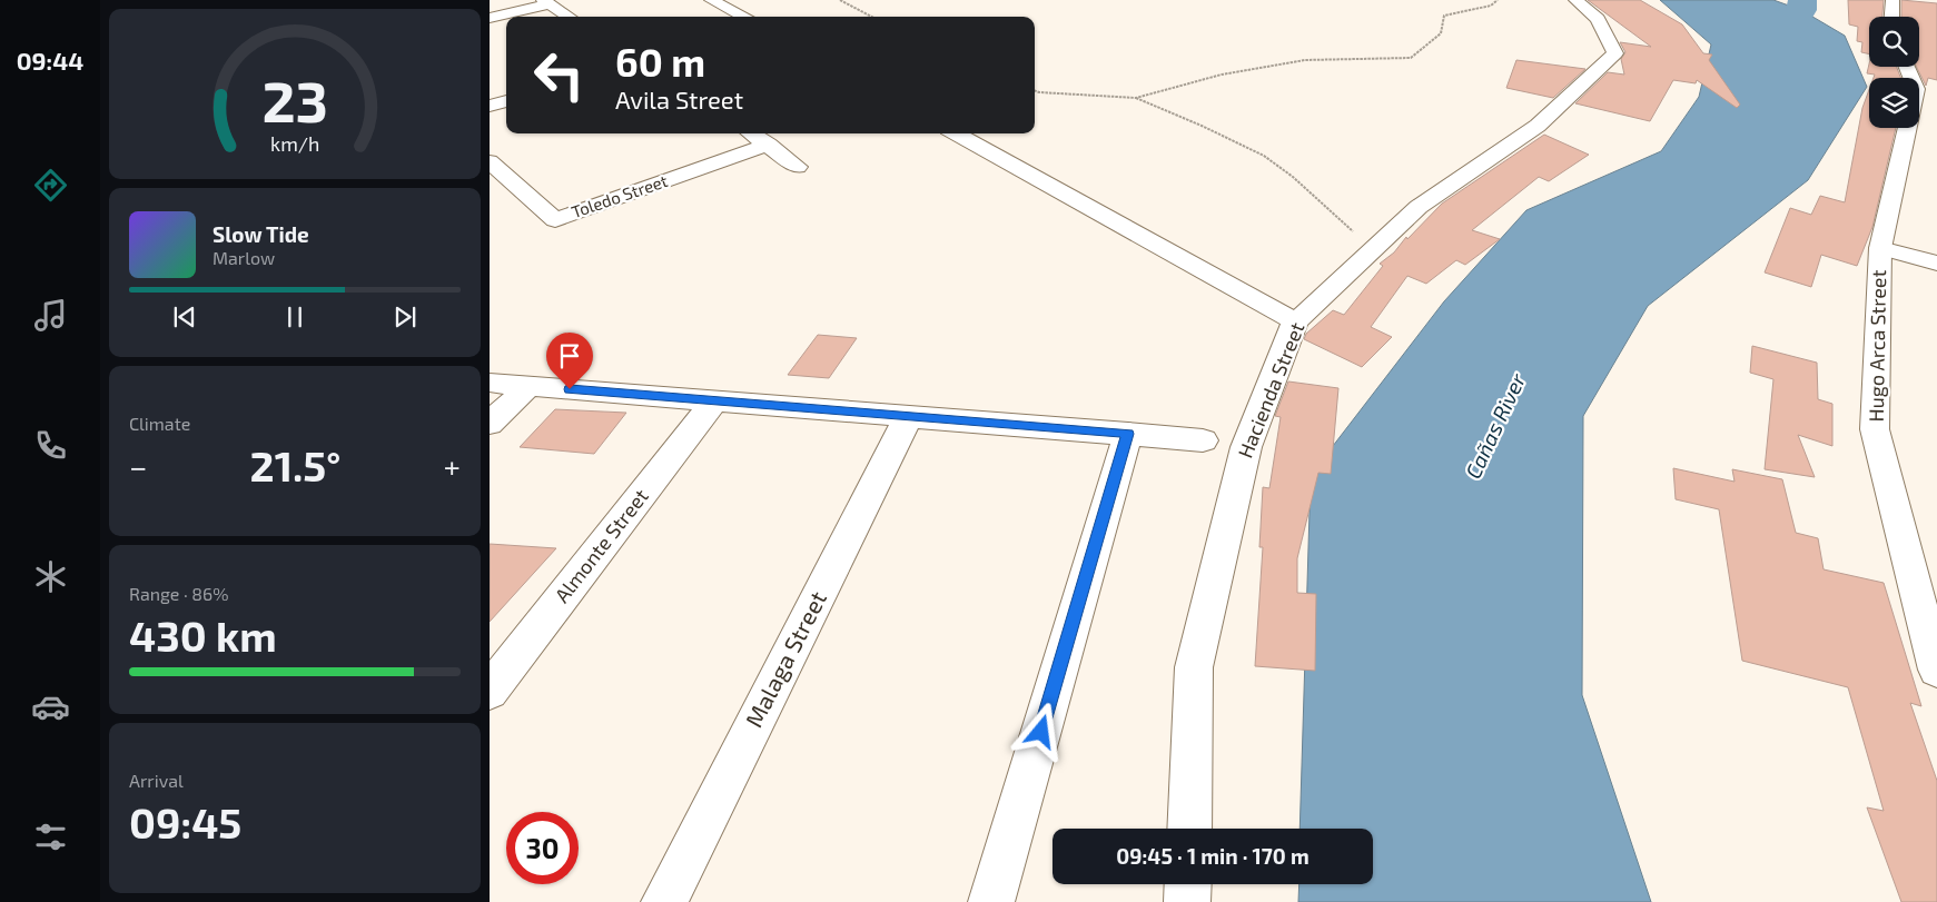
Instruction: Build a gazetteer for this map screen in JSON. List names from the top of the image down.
{
  "streets": {
    "street": [
      "Toledo Street",
      "Hugo Arca Street",
      "Hacienda Street",
      "Almonte Street",
      "Malaga Street"
    ]
  },
  "water": ["Cañas River"],
  "page": {
    "tabs": "09:44",
    "turn": ["60 m", "Avila Street"],
    "song": ["Slow Tide", "Marlow"],
    "tile": [
      "Climate",
      ["Range · 86%", "430 km"],
      ["Arrival", "09:45"]
    ],
    "heat": ["−", "21.5°", "+"],
    "limit": "30",
    "trip": "09:45 · 1 min · 170 m",
    "gauge": ["23", "km/h"]
  }
}
